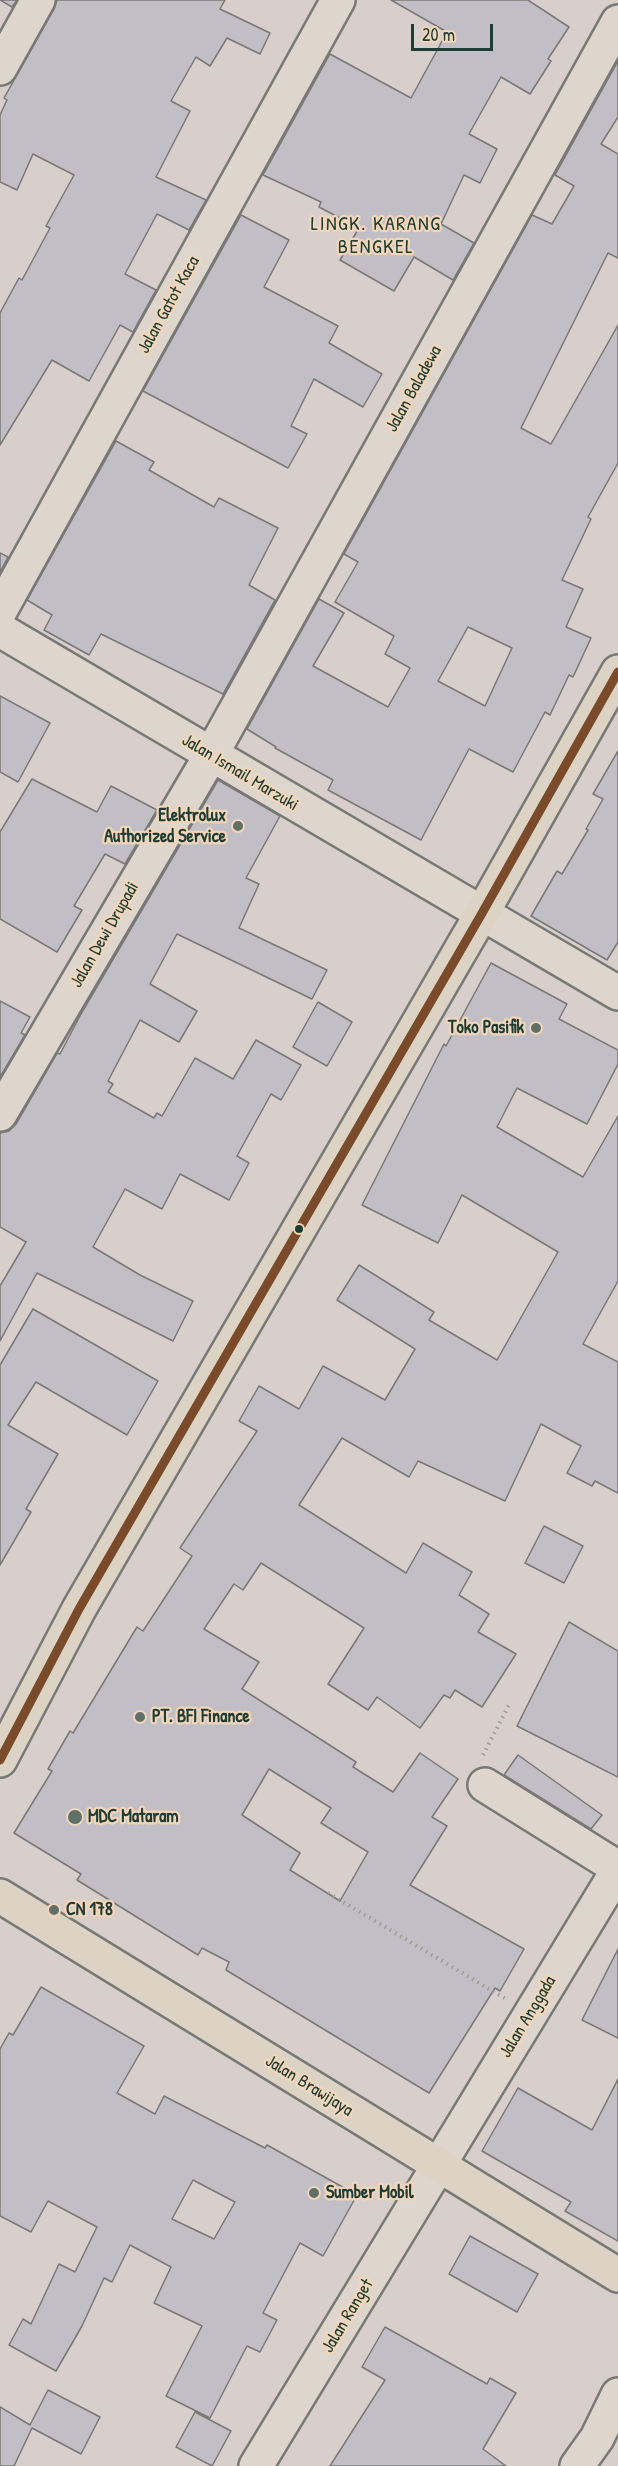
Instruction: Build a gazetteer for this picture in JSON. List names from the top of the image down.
{
  "streets": {
    "main road": ["Jalan Brawijaya"],
    "street": [
      "Jalan Gatot Kaca",
      "Jalan Baladewa",
      "Jalan Ismail Marzuki",
      "Jalan Dewi Drupadi",
      "Jalan Anggada",
      "Jalan Ranget"
    ]
  },
  "crossings": [
    ["Jalan Baladewa", "Jalan Ismail Marzuki"],
    ["Jalan Baladewa", "Jalan Dewi Drupadi"],
    ["Jalan Ismail Marzuki", "Jalan Dewi Drupadi"],
    ["Jalan Anggada", "Jalan Brawijaya"],
    ["Jalan Anggada", "Jalan Ranget"],
    ["Jalan Brawijaya", "Jalan Ranget"]
  ],
  "districts": ["LINGK. KARANG BENGKEL"],
  "places": [
    "Elektrolux Authorized Service",
    "Toko Pasifik",
    "PT. BFI Finance",
    "MDC Mataram",
    "CN 178",
    "Sumber Mobil"
  ],
  "scale_bar": "20 m"
}
